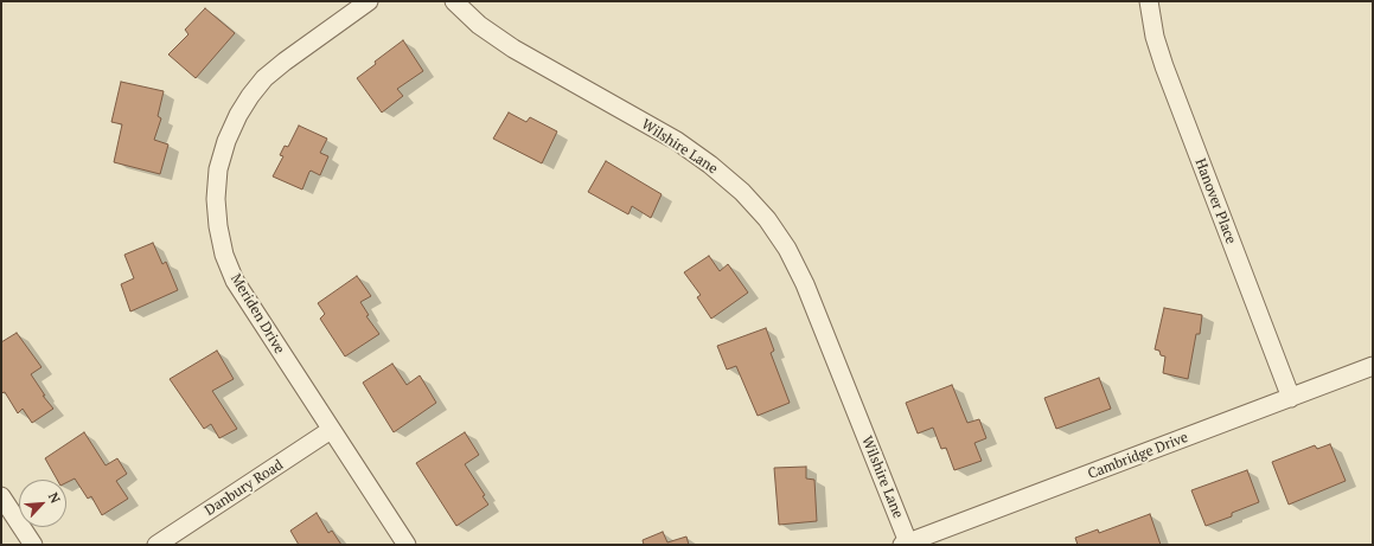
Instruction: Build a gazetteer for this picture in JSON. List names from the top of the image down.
{
  "streets": {
    "street": [
      "Wilshire Lane",
      "Hanover Place",
      "Meriden Drive",
      "Cambridge Drive",
      "Danbury Road"
    ]
  },
  "crossings": [
    ["Wilshire Lane", "Cambridge Drive"],
    ["Hanover Place", "Cambridge Drive"],
    ["Meriden Drive", "Danbury Road"]
  ],
  "north": "top right"
}
